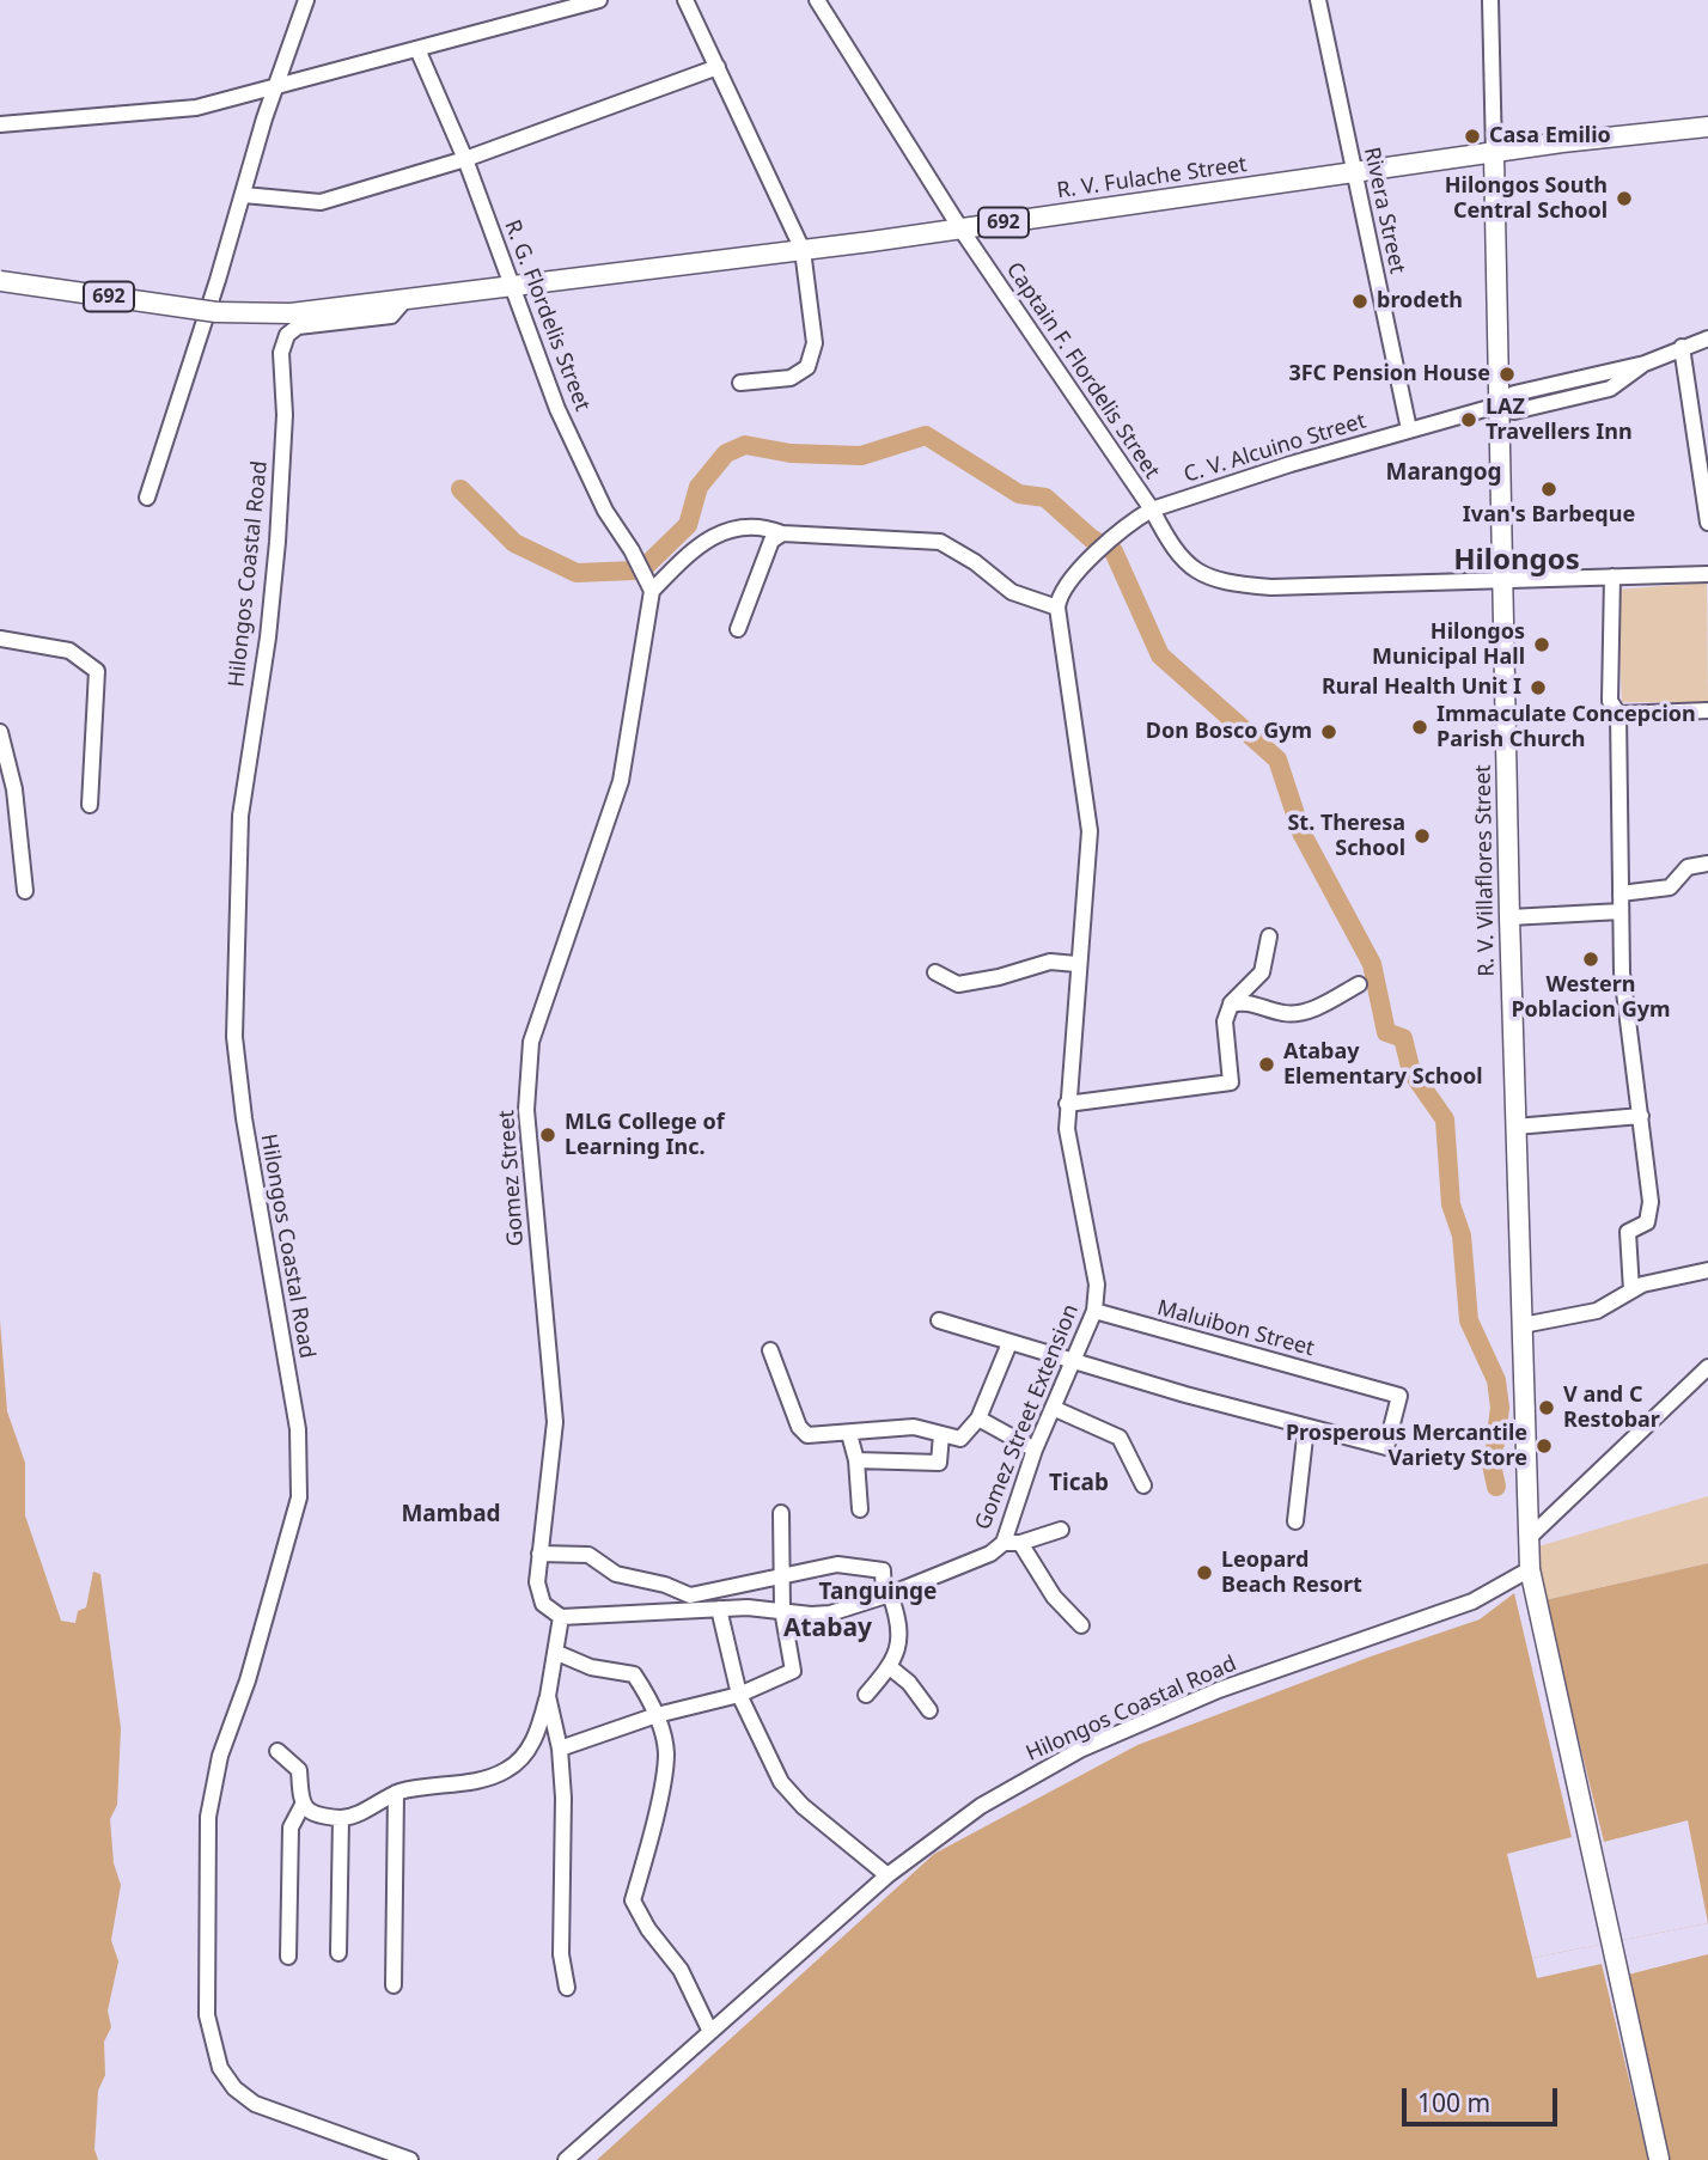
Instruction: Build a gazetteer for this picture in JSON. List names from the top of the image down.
{
  "streets": {
    "main road": ["R. V. Fulache Street", "692", "R. V. Villaflores Street"],
    "street": [
      "Rivera Street",
      "R. G. Flordelis Street",
      "Captain F. Flordelis Street",
      "C. V. Alcuino Street",
      "Hilongos Coastal Road",
      "Gomez Street",
      "Maluibon Street",
      "Gomez Street Extension"
    ]
  },
  "crossings": [
    ["R. V. Fulache Street", "Rivera Street"],
    ["R. V. Fulache Street", "692"],
    ["R. V. Fulache Street", "R. G. Flordelis Street"],
    ["R. V. Fulache Street", "Captain F. Flordelis Street"],
    ["R. V. Fulache Street", "Hilongos Coastal Road"],
    ["R. V. Fulache Street", "R. V. Villaflores Street"],
    ["Rivera Street", "C. V. Alcuino Street"],
    ["692", "Hilongos Coastal Road"],
    ["R. G. Flordelis Street", "Gomez Street"],
    ["Captain F. Flordelis Street", "C. V. Alcuino Street"],
    ["Captain F. Flordelis Street", "R. V. Villaflores Street"],
    ["C. V. Alcuino Street", "R. V. Villaflores Street"],
    ["C. V. Alcuino Street", "Gomez Street Extension"],
    ["Hilongos Coastal Road", "R. V. Villaflores Street"],
    ["Gomez Street", "Gomez Street Extension"],
    ["Maluibon Street", "Gomez Street Extension"]
  ],
  "districts": [
    "Marangog",
    "Hilongos",
    "Ticab",
    "Mambad",
    "Tanguinge",
    "Atabay"
  ],
  "places": [
    "Casa Emilio",
    "Hilongos South Central School",
    "brodeth",
    "3FC Pension House",
    "LAZ Travellers Inn",
    "Ivan's Barbeque",
    "Hilongos Municipal Hall",
    "Rural Health Unit I",
    "Immaculate Concepcion Parish Church",
    "Don Bosco Gym",
    "St. Theresa School",
    "Western Poblacion Gym",
    "Atabay Elementary School",
    "MLG College of Learning Inc.",
    "V and C Restobar",
    "Prosperous Mercantile Variety Store",
    "Leopard Beach Resort"
  ],
  "scale_bar": "100 m"
}
